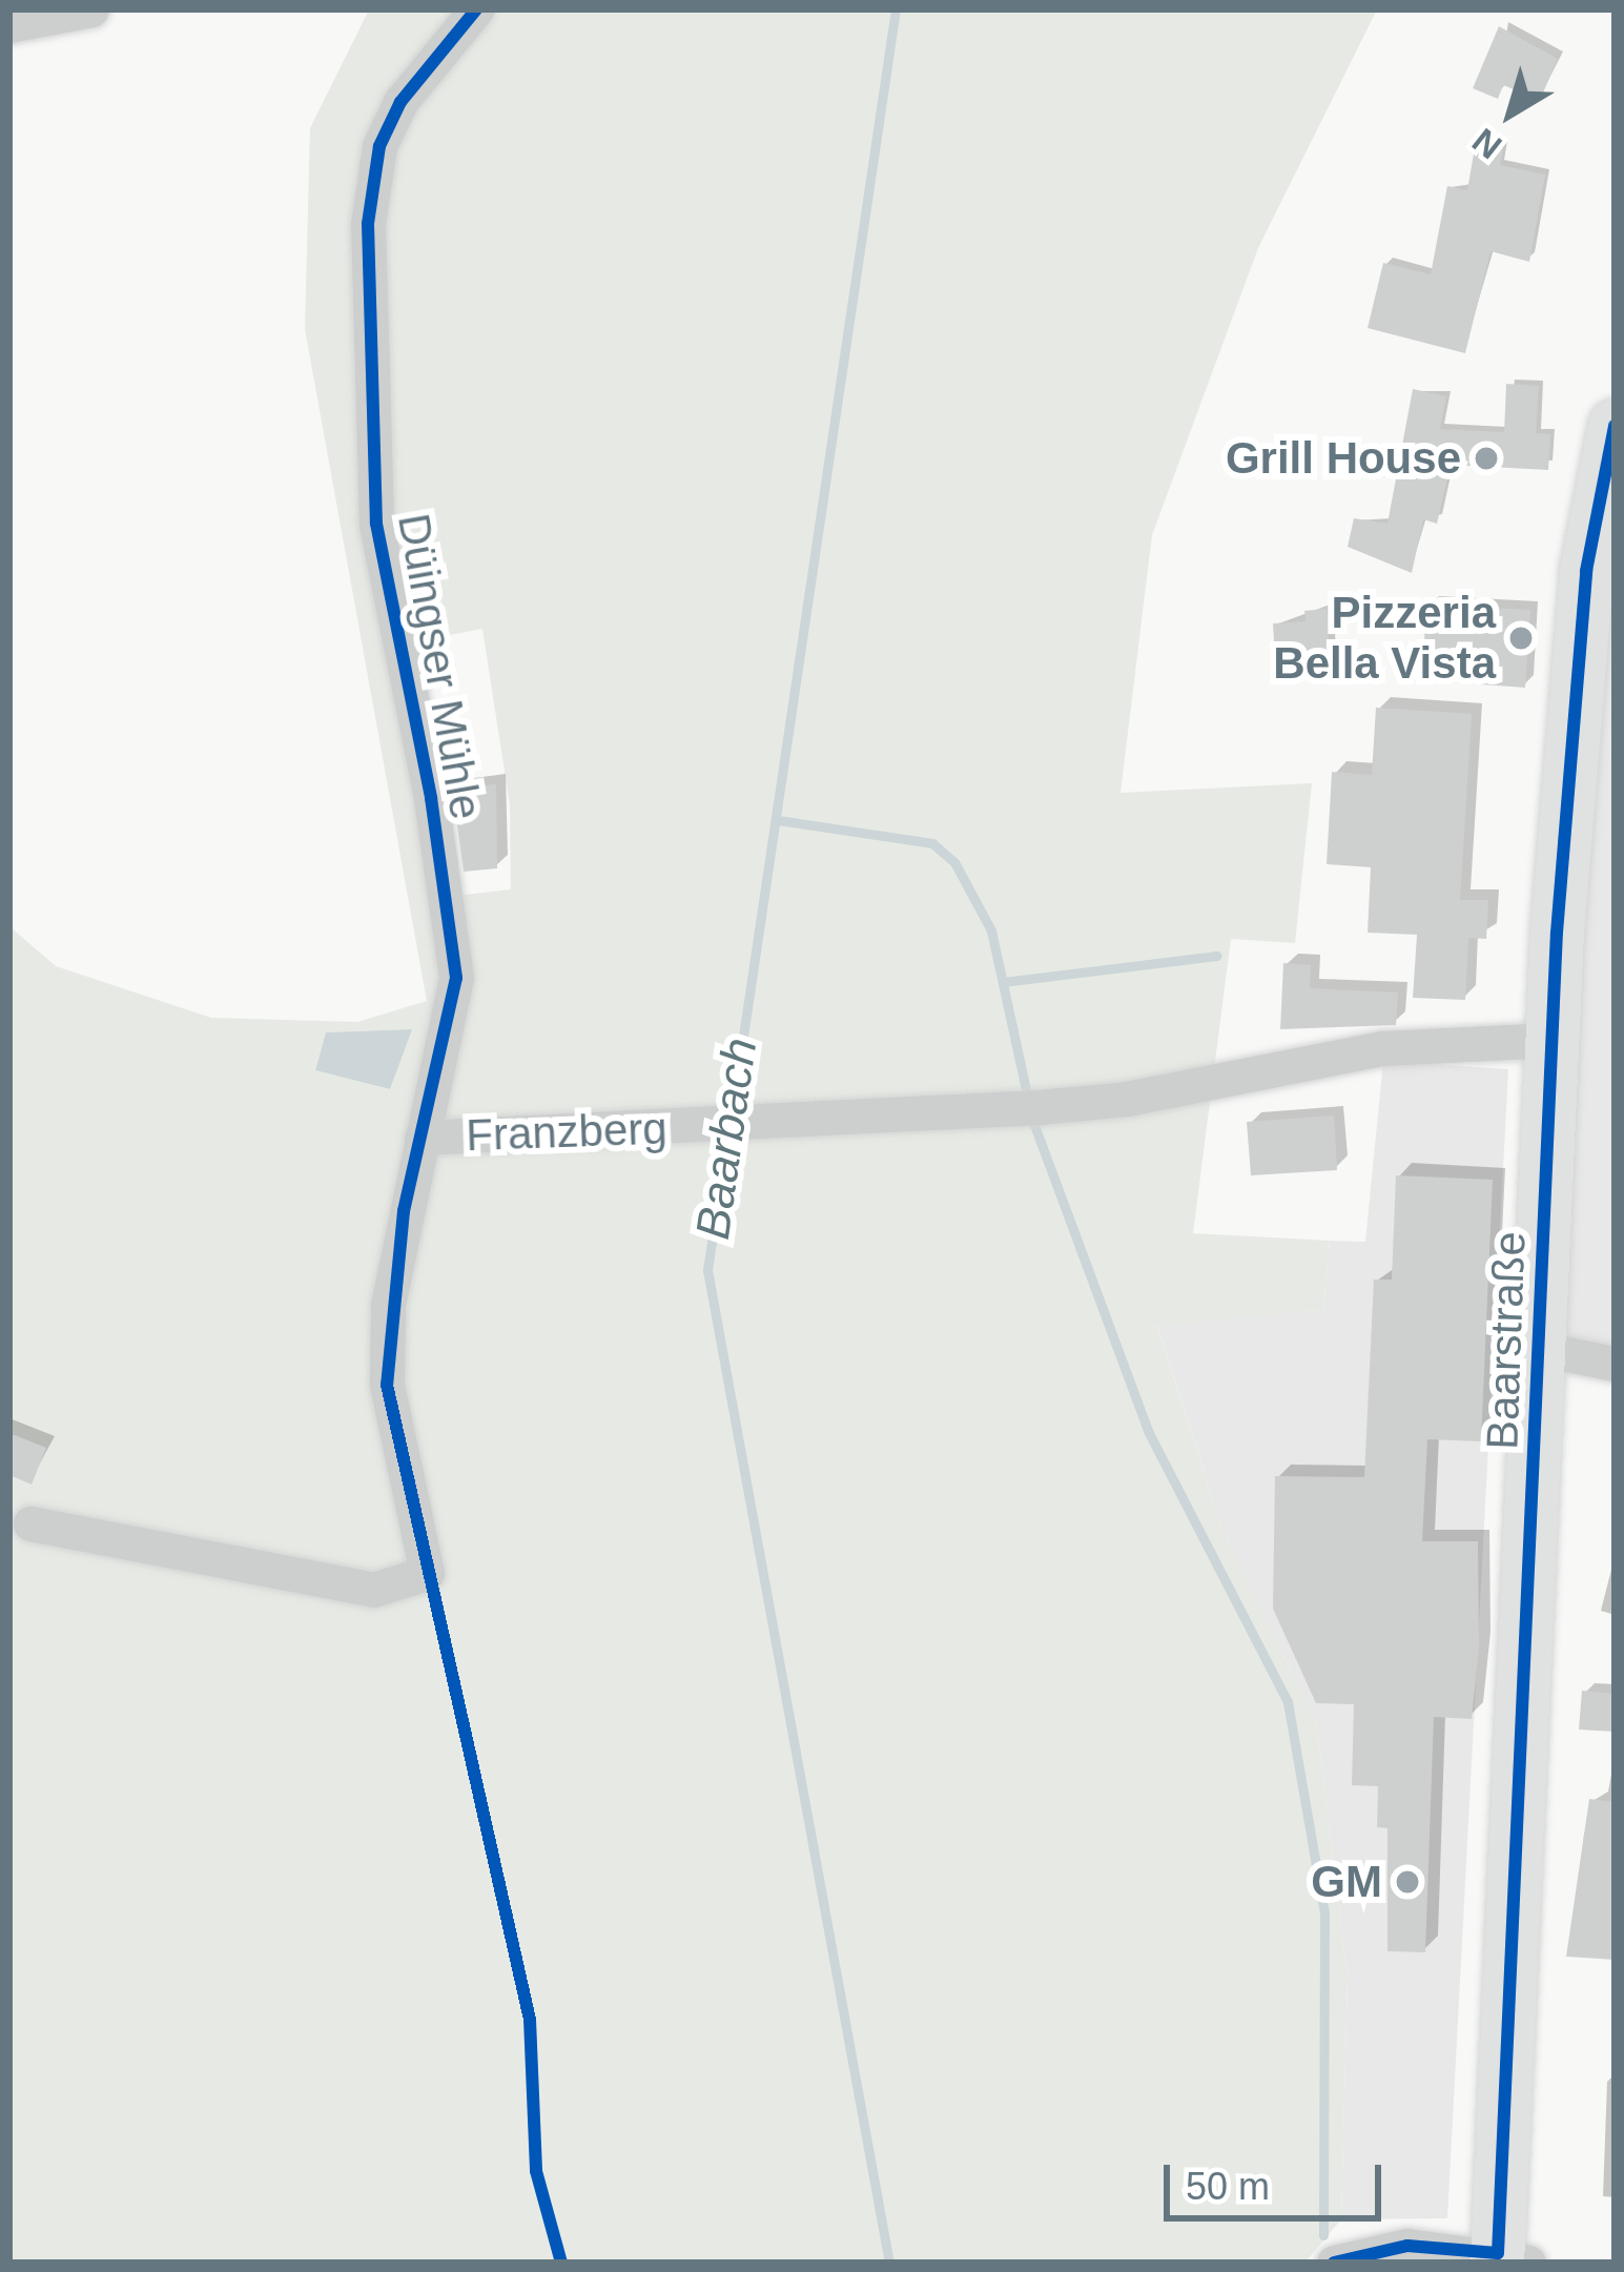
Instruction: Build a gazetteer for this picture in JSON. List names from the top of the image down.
{
  "streets": {
    "main road": ["Baarstraße"],
    "street": ["Düingser Mühle", "Franzberg"]
  },
  "crossings": [
    ["Düingser Mühle", "Franzberg"],
    ["Franzberg", "Baarstraße"]
  ],
  "water": ["Baarbach"],
  "places": ["Grill House", "Pizzeria Bella Vista", "GM"],
  "scale_bar": "50 m",
  "north": "bottom left"
}
